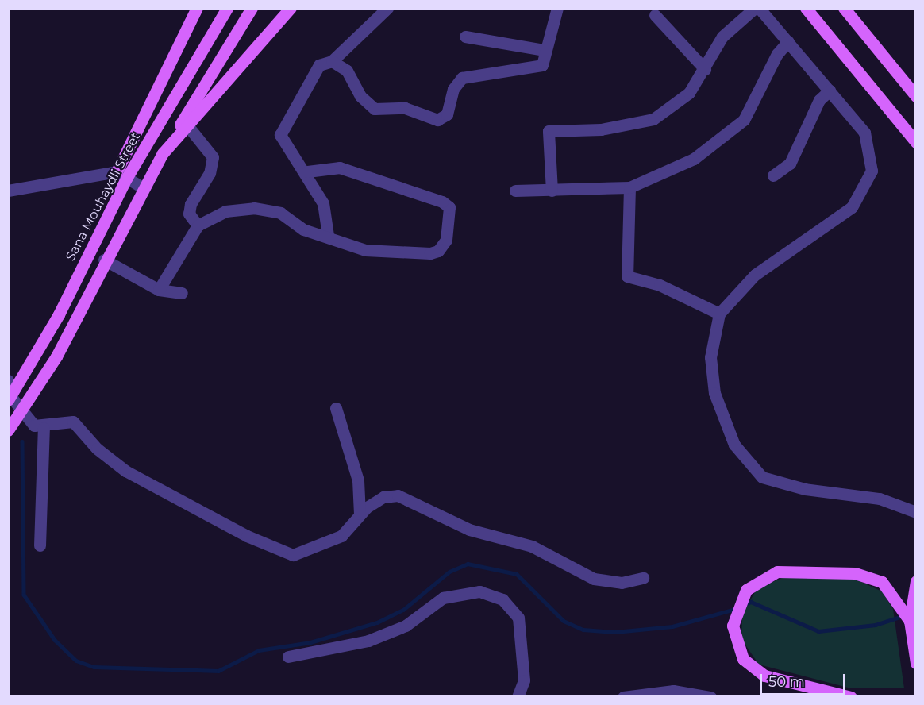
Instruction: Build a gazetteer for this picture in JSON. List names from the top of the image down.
{
  "streets": {
    "main road": ["Sana Mouhaydli Street"]
  },
  "scale_bar": "50 m"
}
